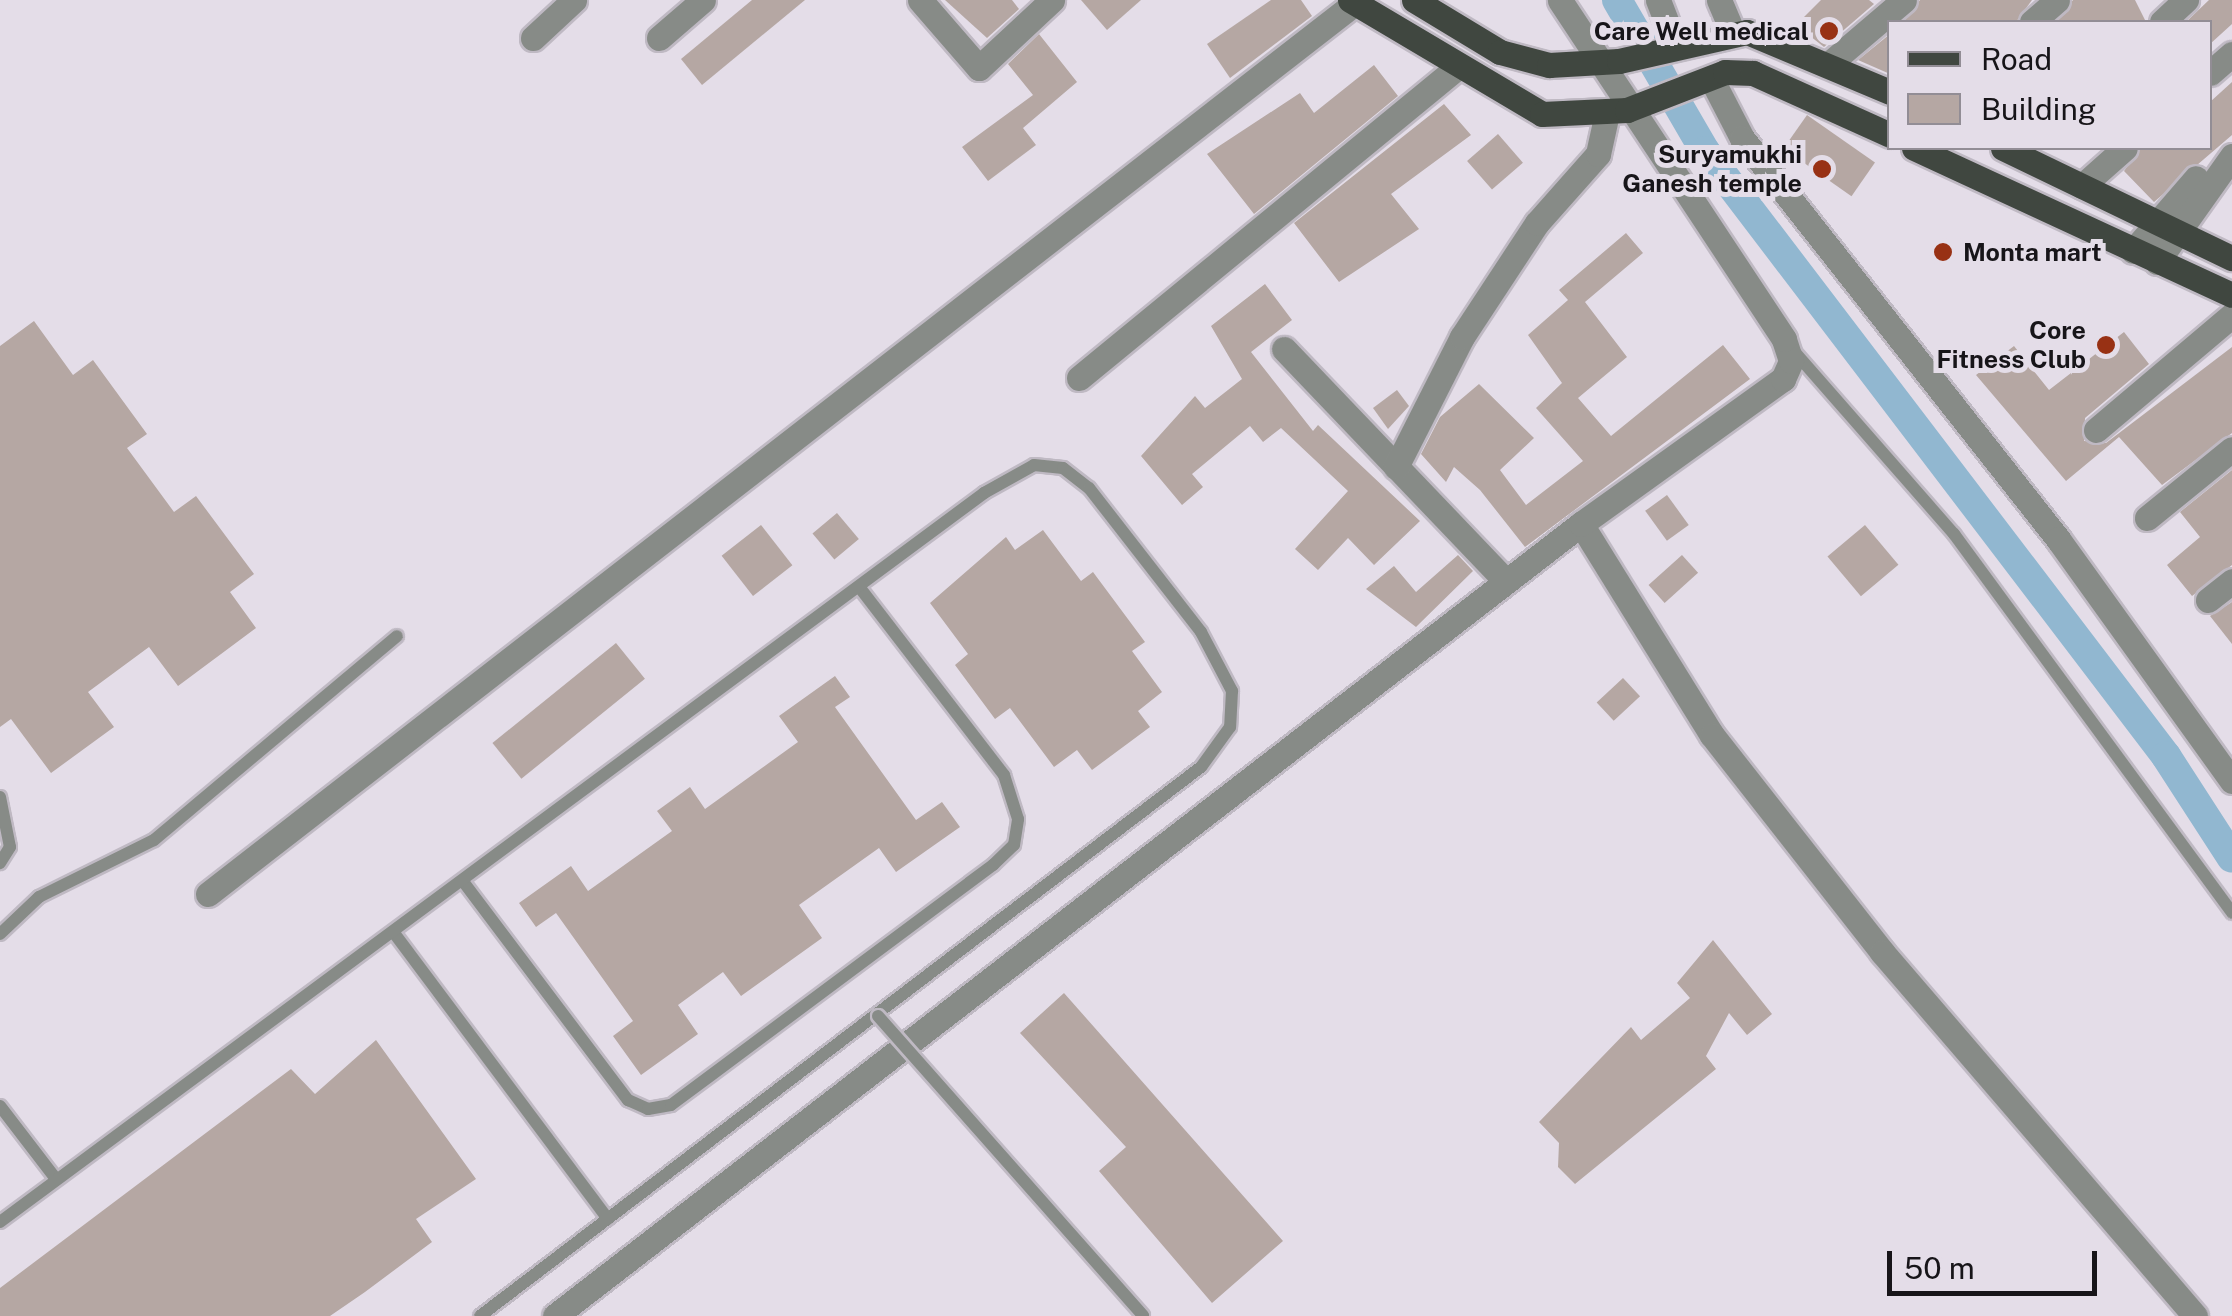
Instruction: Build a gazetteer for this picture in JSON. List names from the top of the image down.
{
  "places": [
    "Care Well medical",
    "Suryamukhi Ganesh temple",
    "Monta mart",
    "Core Fitness Club"
  ],
  "legend": ["Road", "Building"],
  "scale_bar": "50 m"
}
